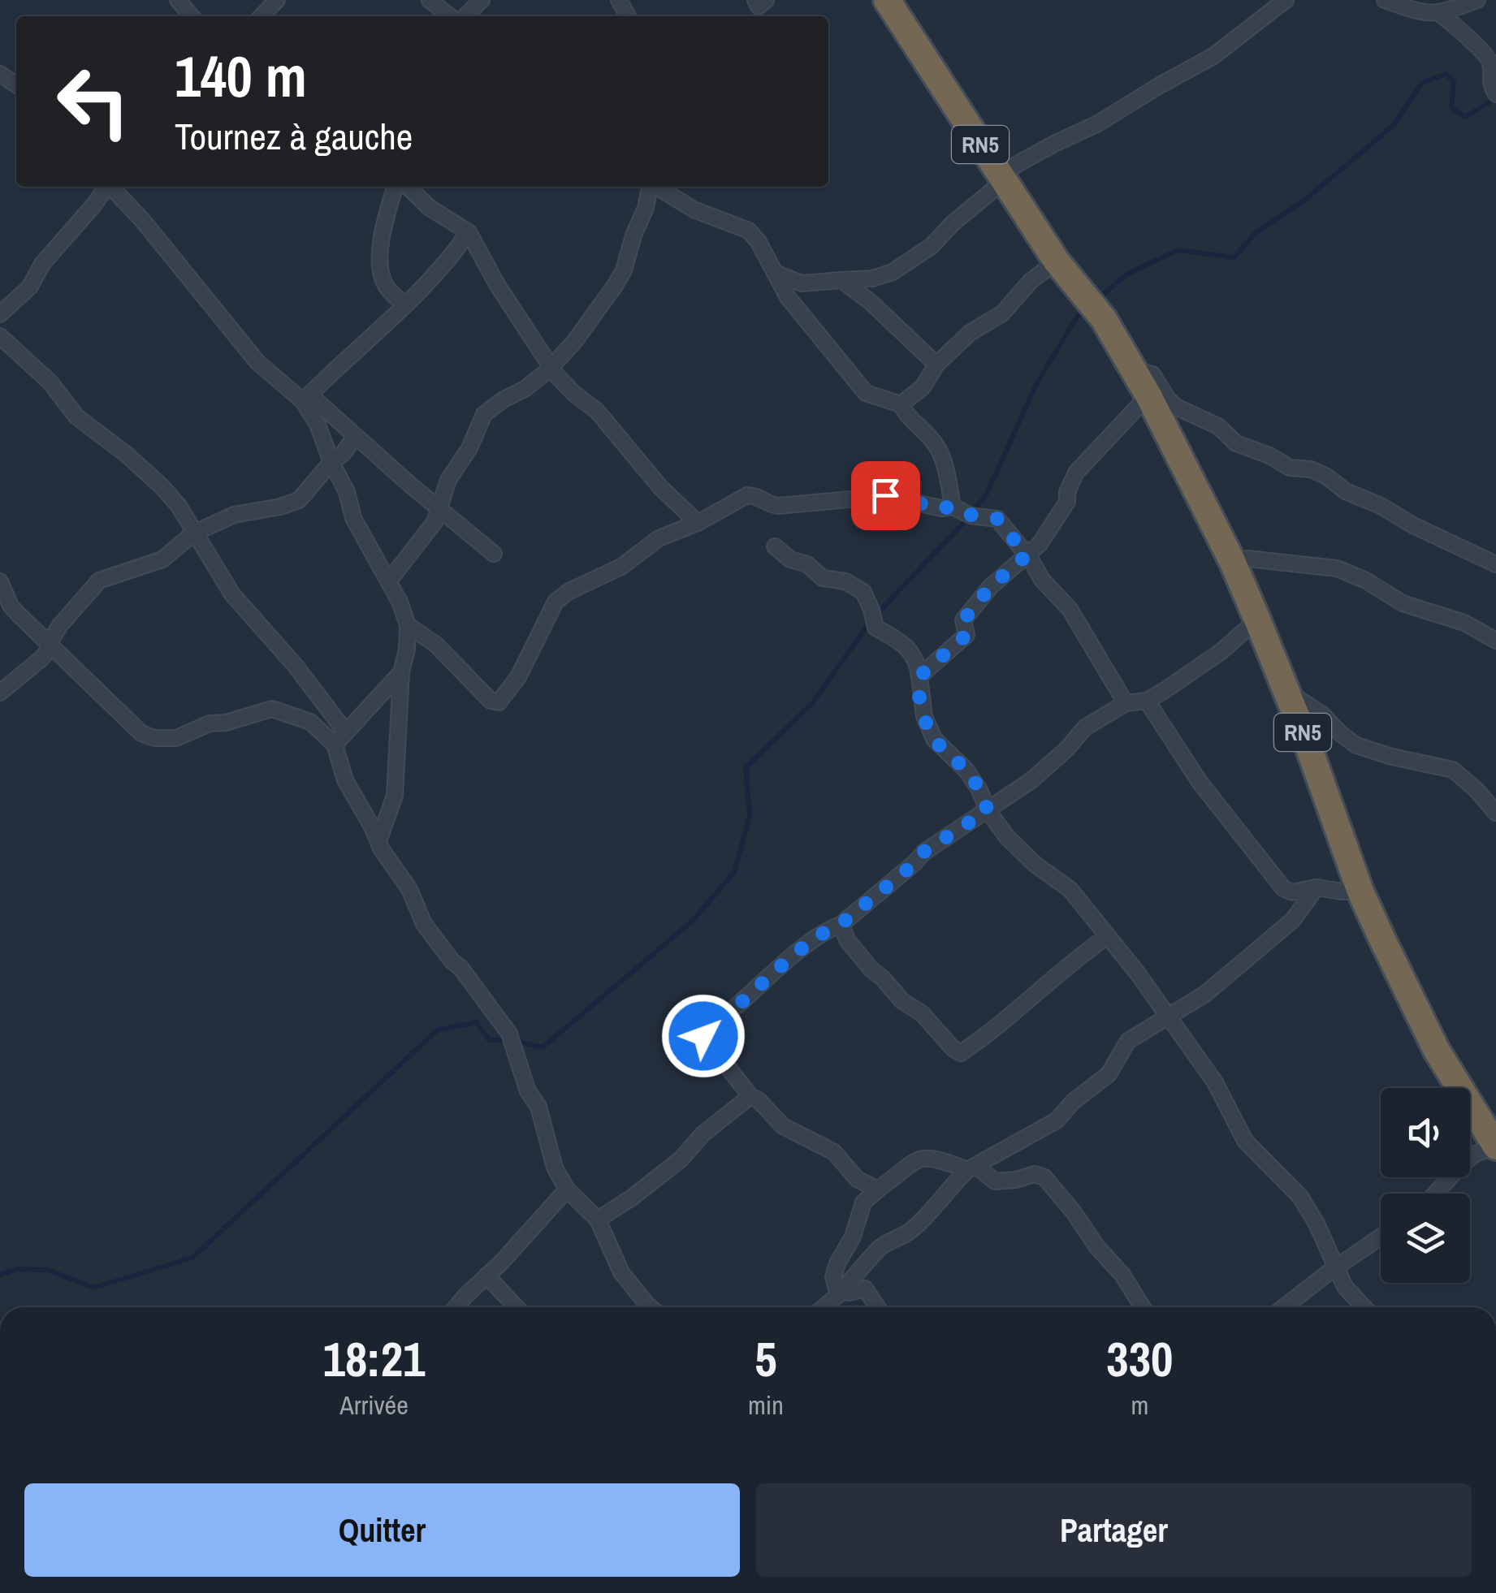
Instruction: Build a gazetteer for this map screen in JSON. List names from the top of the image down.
{
  "streets": {
    "highway": ["RN5"]
  },
  "page": {
    "turn": ["140 m", "Tournez à gauche"],
    "eta": [
      "18:21",
      "Arrivée",
      "5",
      "min",
      "330",
      "m"
    ],
    "buttons": ["Quitter", "Partager"]
  }
}
